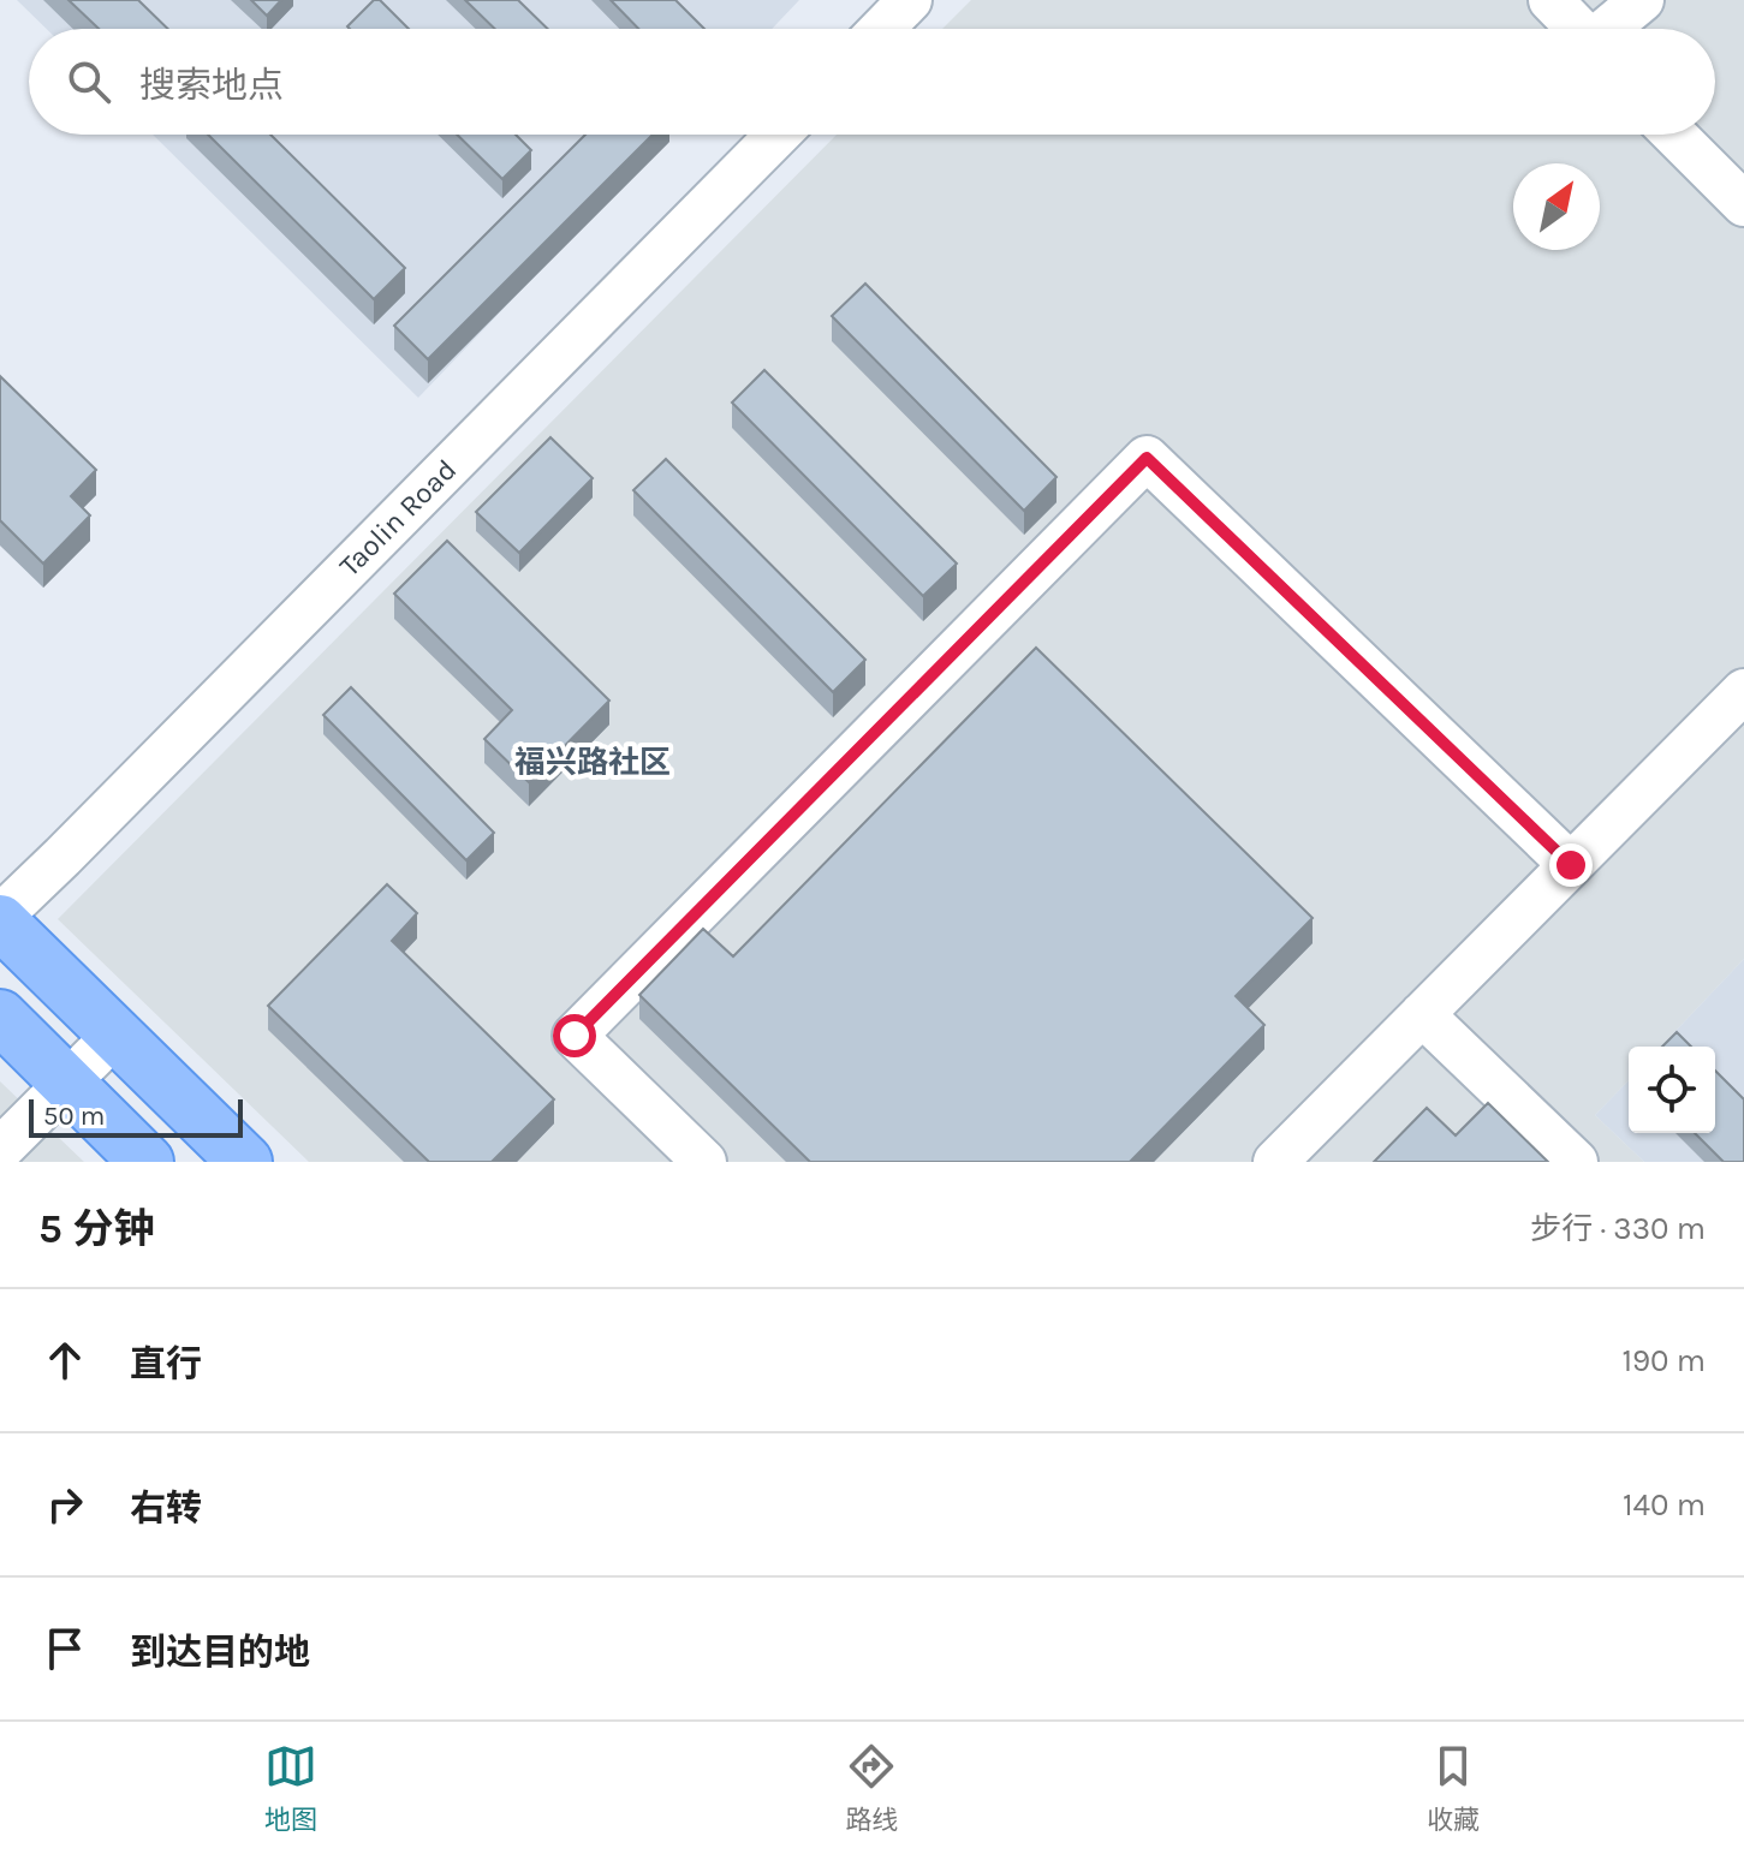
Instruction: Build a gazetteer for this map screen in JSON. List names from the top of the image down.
{
  "streets": {
    "street": ["Taolin Road"]
  },
  "districts": ["福兴路社区"],
  "scale_bar": "50 m",
  "north": "top right",
  "page": {
    "search": "搜索地点",
    "scale": "50 m",
    "heading": ["5 分钟", "步行 · 330 m"],
    "list": [
      ["直行", "190 m"],
      ["右转", "140 m"],
      "到达目的地"
    ],
    "nav": ["地图", "路线", "收藏"]
  }
}
